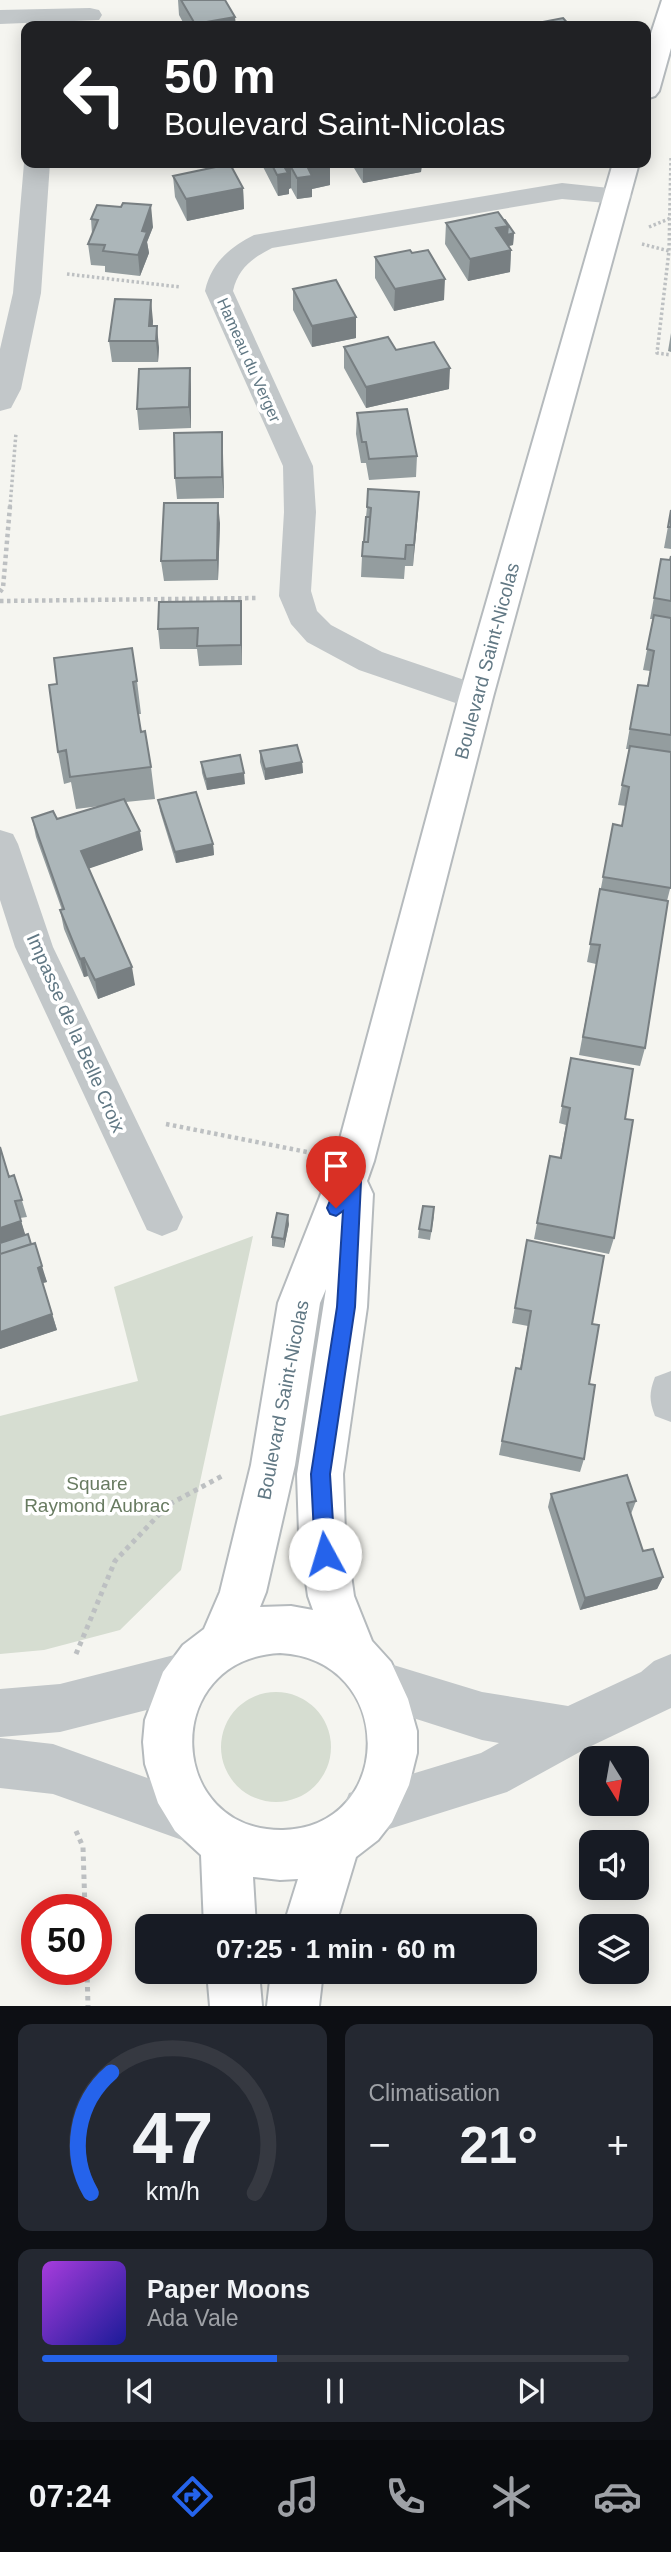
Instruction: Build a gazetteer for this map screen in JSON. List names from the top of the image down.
{
  "streets": {
    "main road": ["Boulevard Saint-Nicolas"],
    "street": ["Hameau du Verger", "Impasse de la Belle Croix"]
  },
  "crossings": [
    ["Hameau du Verger", "Boulevard Saint-Nicolas"]
  ],
  "parks": ["Square Raymond Aubrac"],
  "north": "bottom",
  "page": {
    "turn": ["50 m", "Boulevard Saint-Nicolas"],
    "limit": "50",
    "trip": "07:25 · 1 min · 60 m",
    "tile": "Climatisation",
    "heat": ["−", "21°", "+"],
    "song": ["Paper Moons", "Ada Vale"],
    "tabs": "07:24",
    "gauge": ["47", "km/h"]
  }
}
